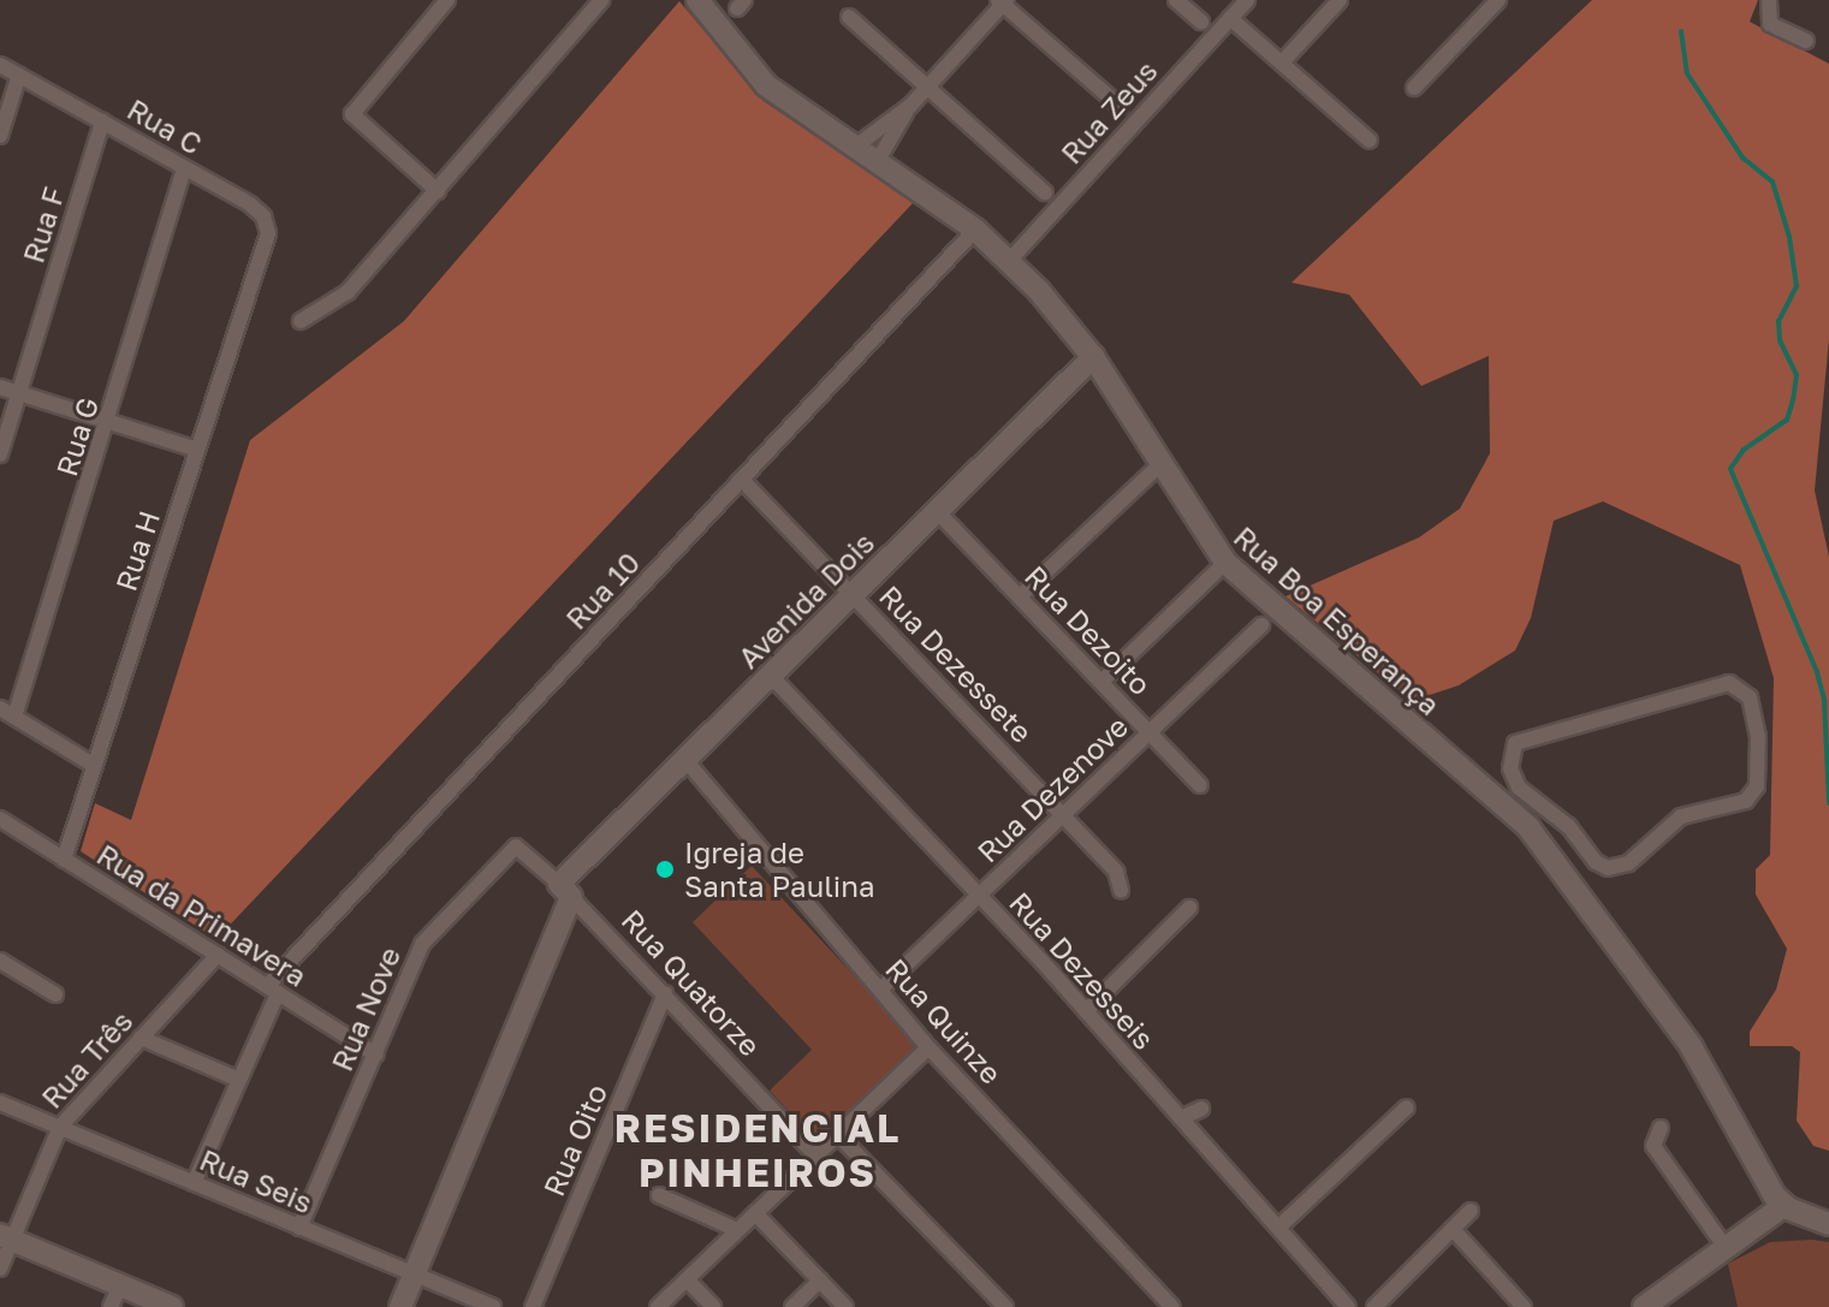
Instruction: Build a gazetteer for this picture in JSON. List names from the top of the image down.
{
  "streets": {
    "main road": ["Avenida Dois", "Rua Boa Esperança"],
    "street": [
      "Rua Zeus",
      "Rua C",
      "Rua F",
      "Rua G",
      "Rua H",
      "Rua 10",
      "Rua Dezoito",
      "Rua Dezessete",
      "Rua Dezenove",
      "Rua da Primavera",
      "Rua Dezesseis",
      "Rua Quatorze",
      "Rua Nove",
      "Rua Quinze",
      "Rua Três",
      "Rua Oito",
      "Rua Seis"
    ]
  },
  "crossings": [
    ["Rua Zeus", "Rua Boa Esperança"],
    ["Rua C", "Rua F"],
    ["Rua C", "Rua G"],
    ["Rua C", "Rua H"],
    ["Rua H", "Rua da Primavera"],
    ["Rua 10", "Rua Boa Esperança"],
    ["Rua 10", "Rua Dezessete"],
    ["Rua 10", "Rua da Primavera"],
    ["Rua 10", "Rua Seis"],
    ["Avenida Dois", "Rua Boa Esperança"],
    ["Avenida Dois", "Rua Dezoito"],
    ["Avenida Dois", "Rua Dezessete"],
    ["Avenida Dois", "Rua Dezesseis"],
    ["Avenida Dois", "Rua Quatorze"],
    ["Avenida Dois", "Rua Quinze"],
    ["Avenida Dois", "Rua Seis"],
    ["Rua Dezoito", "Rua Dezenove"],
    ["Rua Dezessete", "Rua Dezenove"],
    ["Rua Dezenove", "Rua Dezesseis"],
    ["Rua Dezenove", "Rua Quinze"],
    ["Rua da Primavera", "Rua Nove"],
    ["Rua da Primavera", "Rua Três"],
    ["Rua Quatorze", "Rua Nove"],
    ["Rua Quatorze", "Rua Oito"],
    ["Rua Nove", "Rua Seis"],
    ["Rua Três", "Rua Seis"]
  ],
  "districts": ["RESIDENCIAL PINHEIROS"],
  "places": ["Igreja de Santa Paulina"]
}
